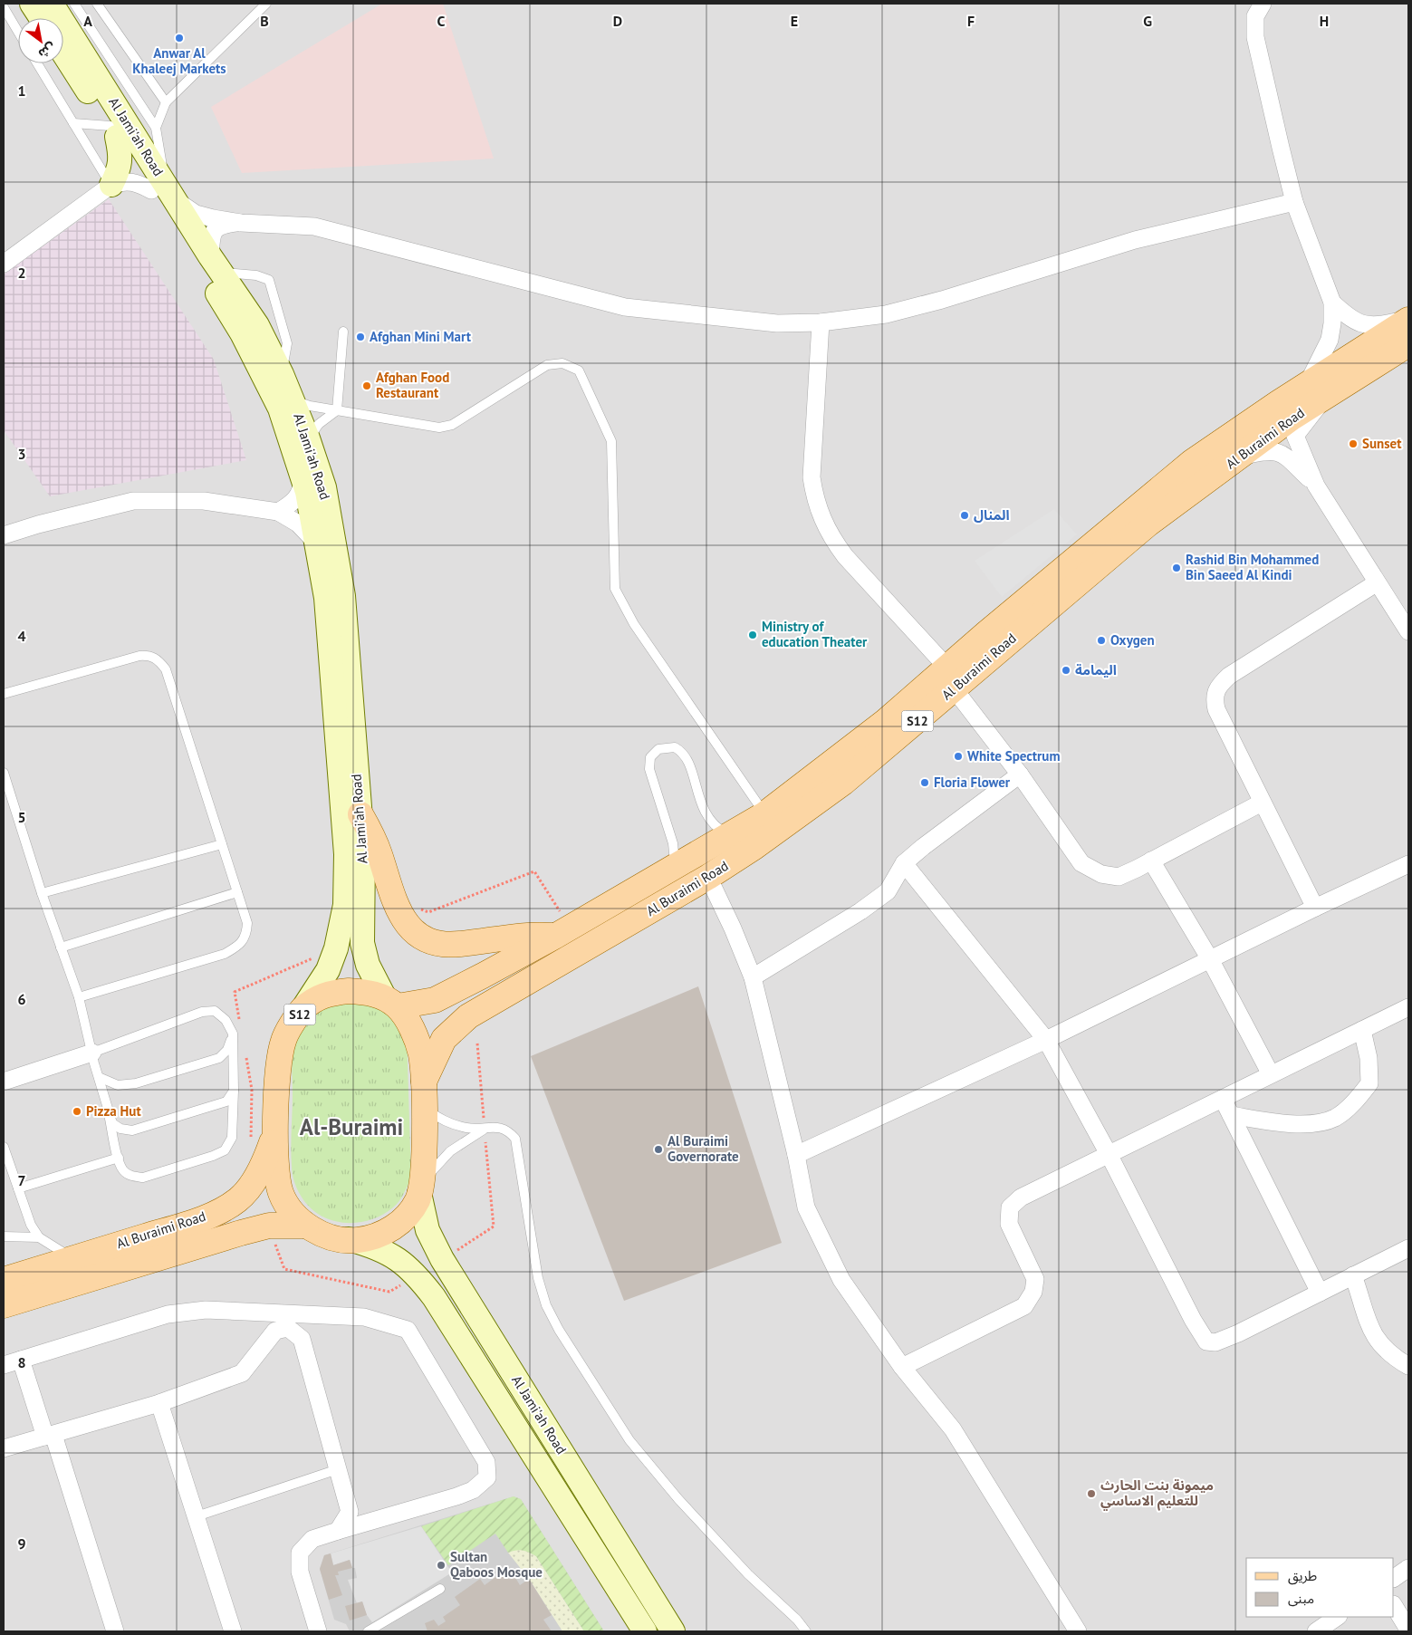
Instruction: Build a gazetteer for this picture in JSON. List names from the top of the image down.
{
  "streets": {
    "main road": ["Al Jami'ah Road", "Al Buraimi Road", "S12"]
  },
  "crossings": [
    ["Al Jami'ah Road", "Al Buraimi Road"],
    ["Al Jami'ah Road", "S12"],
    ["Al Buraimi Road", "S12"]
  ],
  "districts": ["Al-Buraimi"],
  "places": [
    "Anwar Al Khaleej Markets",
    "Afghan Mini Mart",
    "Afghan Food Restaurant",
    "Sunset",
    "المنال",
    "Rashid Bin Mohammed Bin Saeed Al Kindi",
    "Ministry of education Theater",
    "Oxygen",
    "اليمامة",
    "White Spectrum",
    "Floria Flower",
    "Pizza Hut",
    "Al Buraimi Governorate",
    "ميمونة بنت الحارث للتعليم الاساسي",
    "Sultan Qaboos Mosque"
  ],
  "legend": ["طريق", "مبنى"],
  "north": "bottom right",
  "grid": {
    "columns": [
      "A",
      "B",
      "C",
      "D",
      "E",
      "F",
      "G",
      "H"
    ],
    "rows": [
      "1",
      "2",
      "3",
      "4",
      "5",
      "6",
      "7",
      "8",
      "9"
    ]
  }
}
